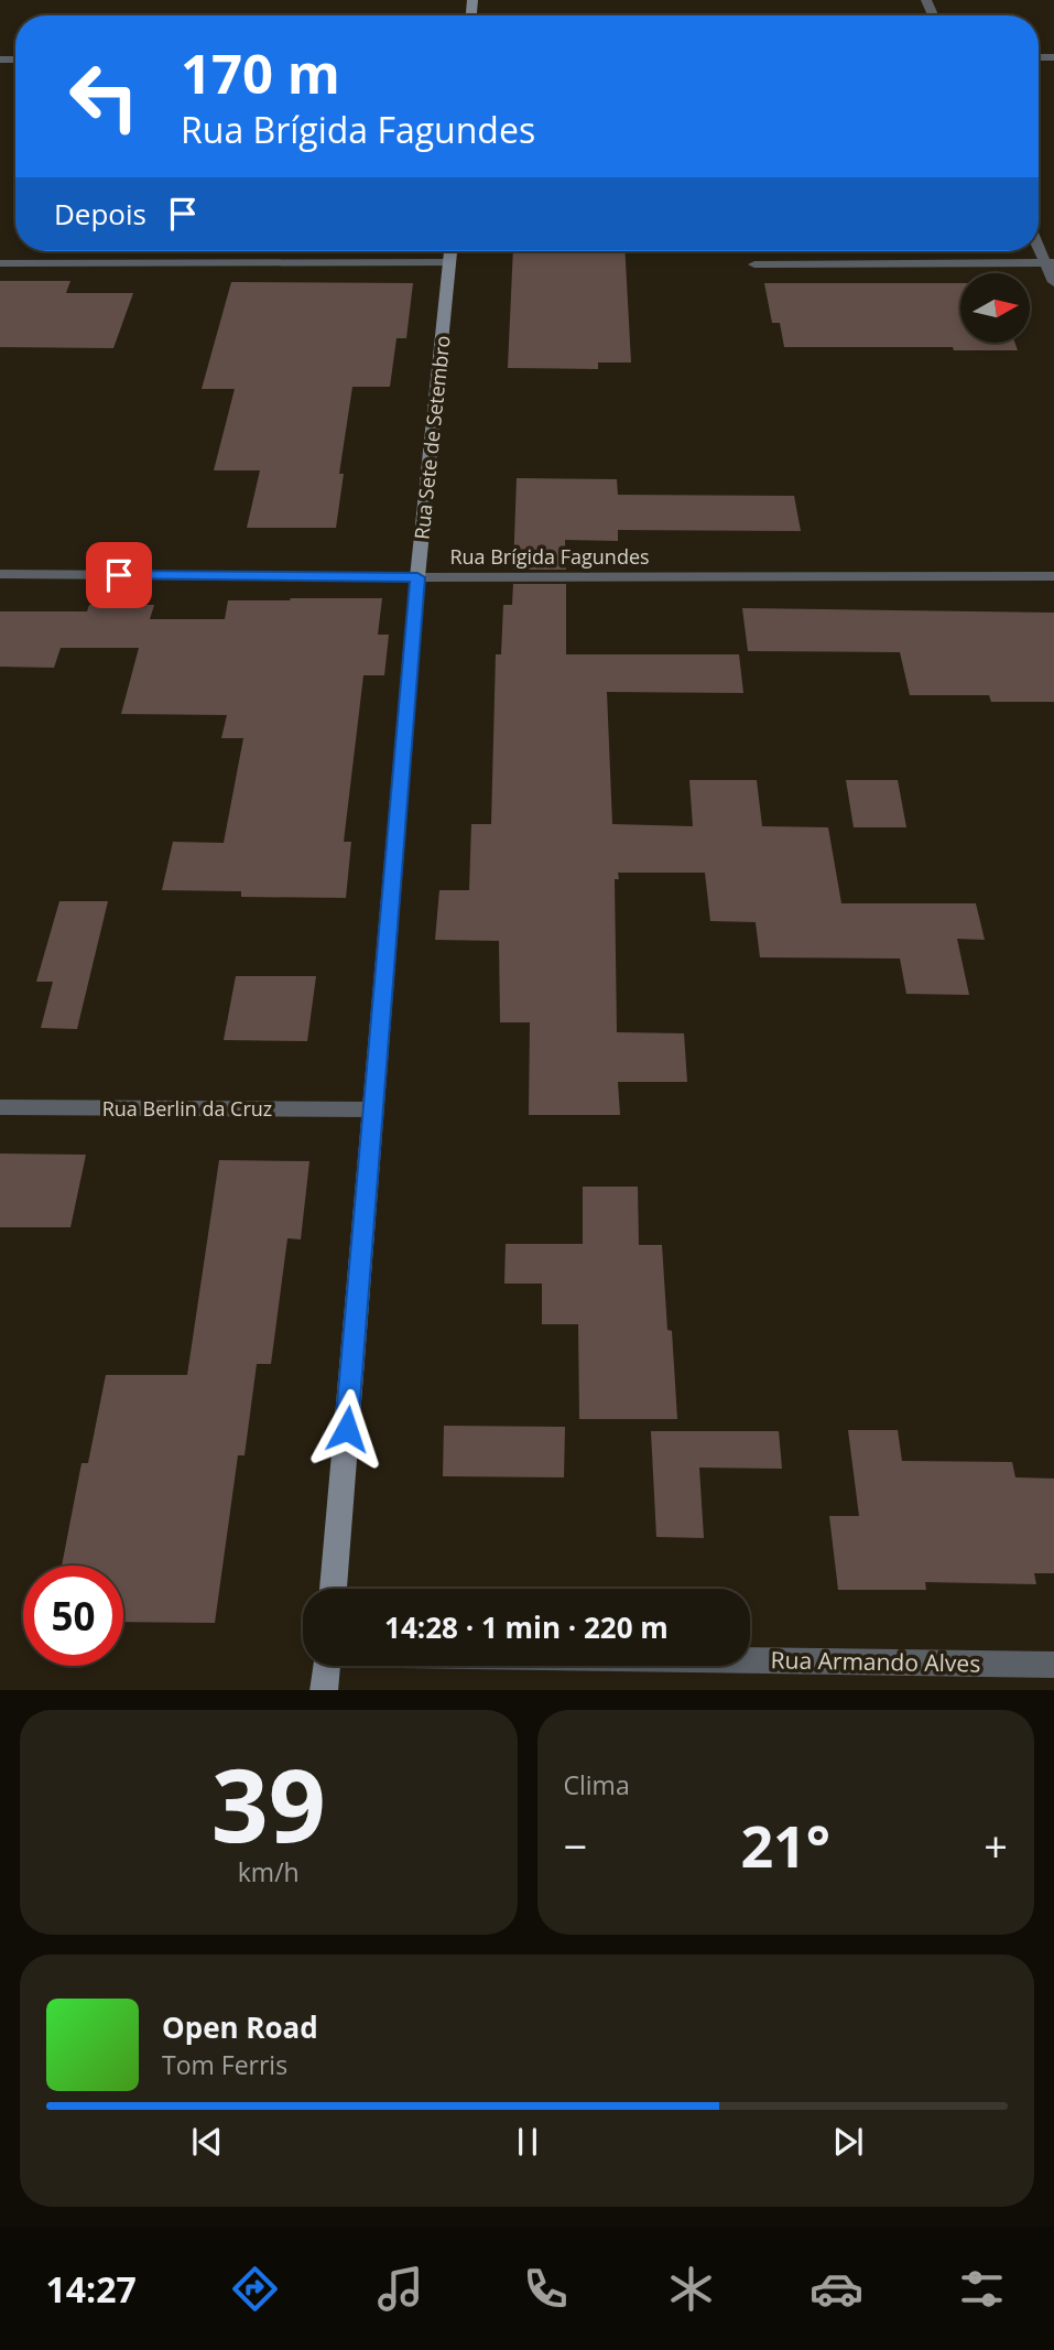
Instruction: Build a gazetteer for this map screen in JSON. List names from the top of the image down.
{
  "streets": {
    "main road": ["Rua Sete de Setembro"],
    "street": ["Rua Brígida Fagundes", "Rua Berlin da Cruz", "Rua Armando Alves"]
  },
  "crossings": [
    ["Rua Sete de Setembro", "Rua Brígida Fagundes"],
    ["Rua Sete de Setembro", "Rua Berlin da Cruz"]
  ],
  "north": "right",
  "page": {
    "turn": ["170 m", "Rua Brígida Fagundes"],
    "then": "Depois",
    "limit": "50",
    "trip": "14:28 · 1 min · 220 m",
    "tile": [
      ["39", "km/h"],
      "Clima"
    ],
    "heat": ["−", "21°", "+"],
    "song": ["Open Road", "Tom Ferris"],
    "tabs": "14:27"
  }
}
